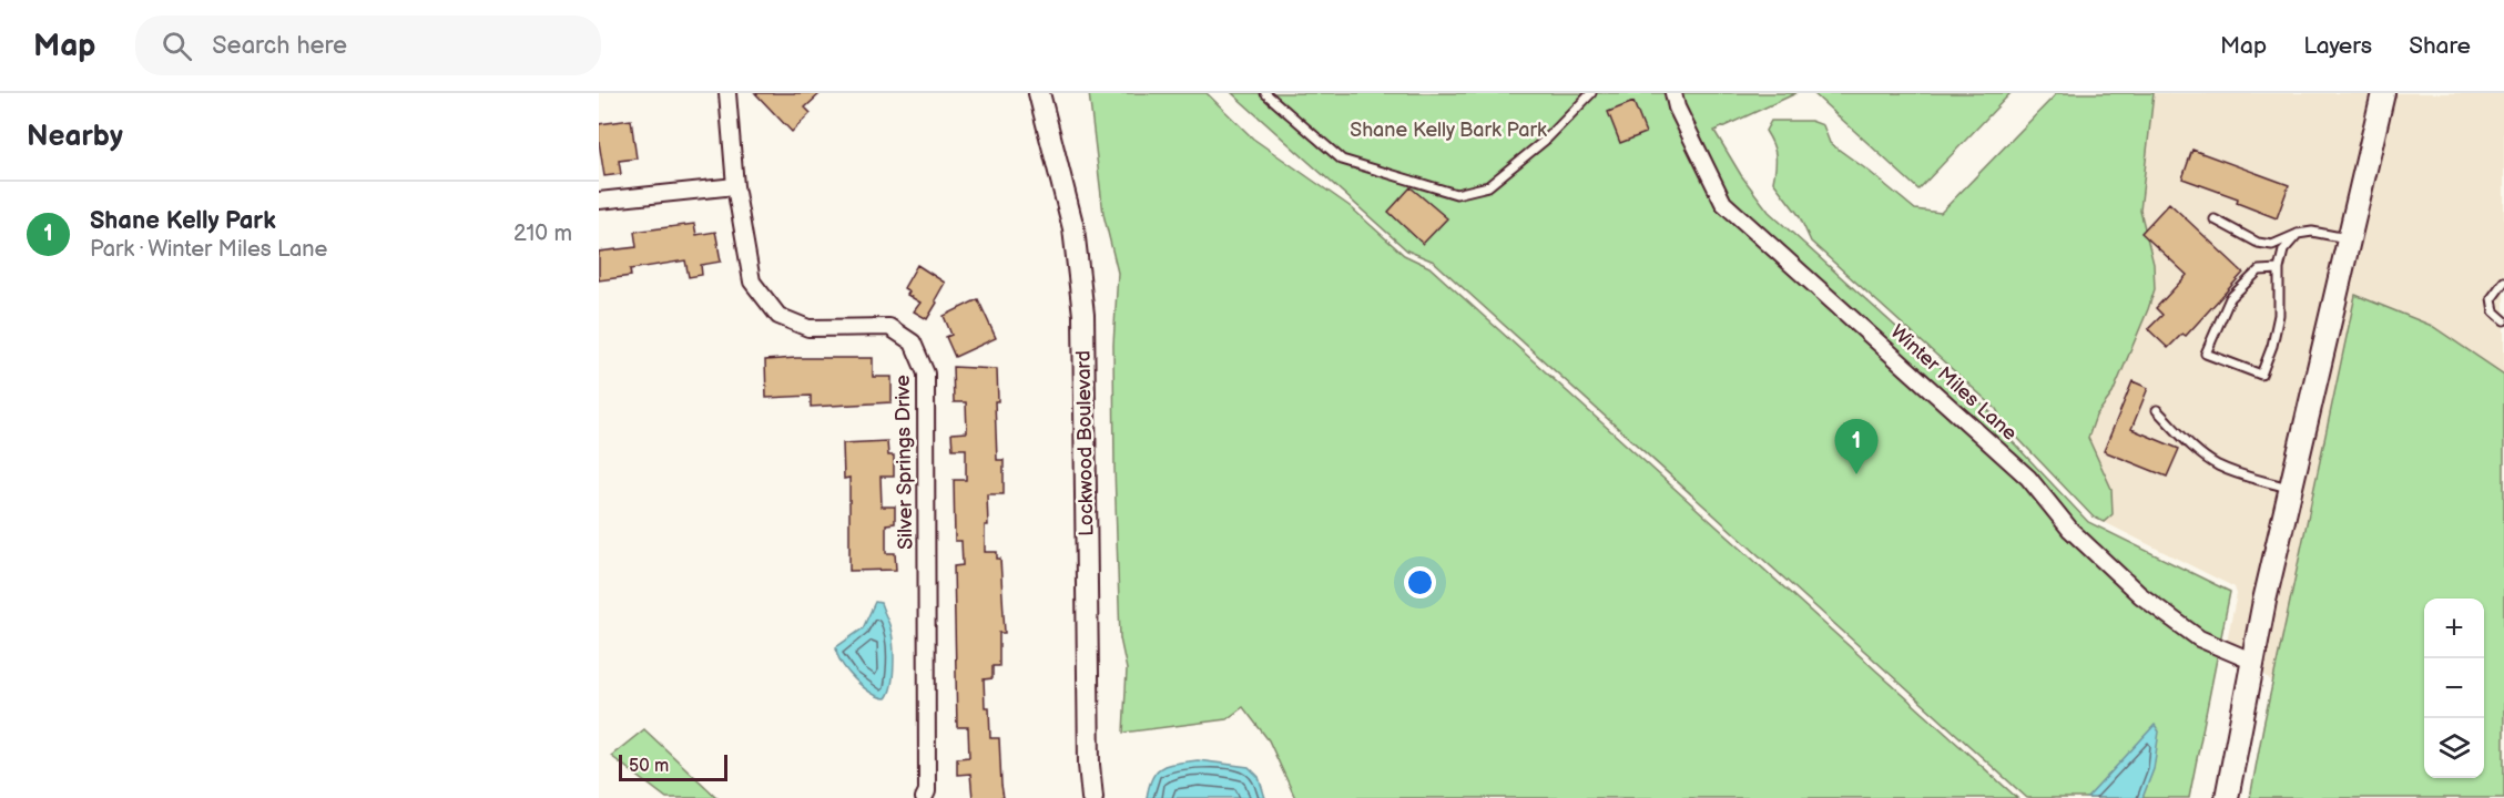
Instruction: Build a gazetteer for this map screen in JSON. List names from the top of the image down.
{
  "streets": {
    "street": ["Winter Miles Lane", "Lockwood Boulevard", "Silver Springs Drive"]
  },
  "parks": ["Shane Kelly Bark Park"],
  "scale_bar": "50 m",
  "page": {
    "header": "Map",
    "search": "Search here",
    "nav": ["Map", "Layers", "Share"],
    "heading": "Nearby",
    "list": [
      {
        "mark": "1",
        "name": "Shane Kelly Park",
        "note": "Park · Winter Miles Lane",
        "value": "210 m"
      }
    ],
    "pins": "1",
    "map_buttons": ["+", "−"],
    "scale": "50 m"
  }
}
